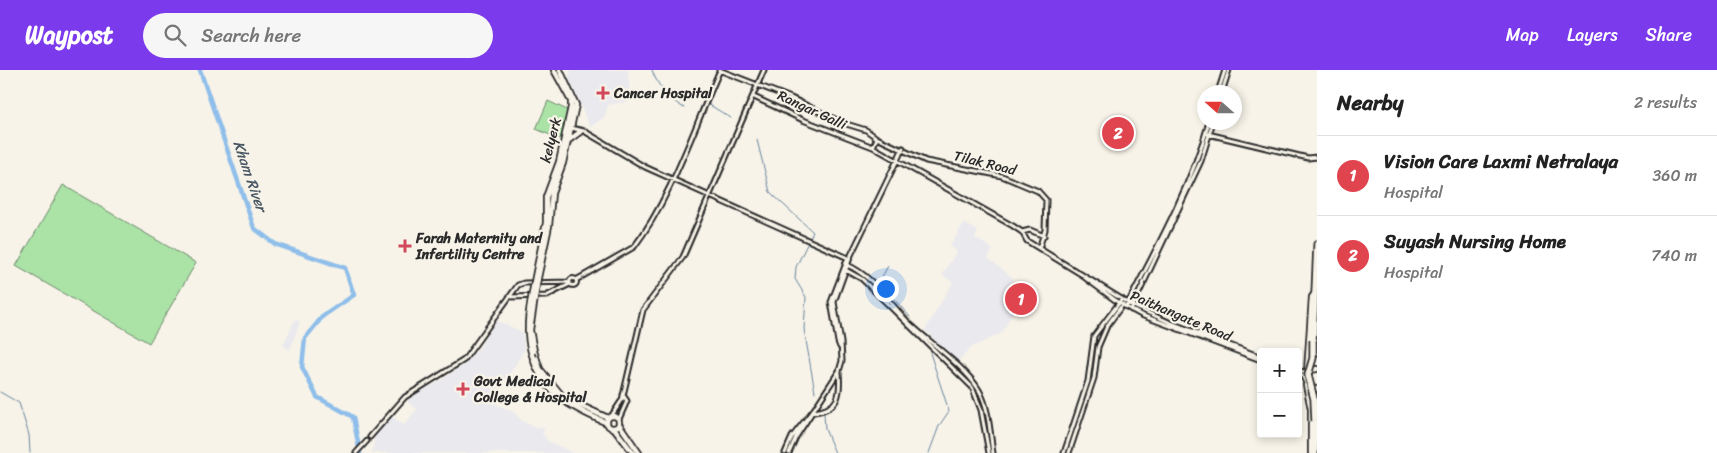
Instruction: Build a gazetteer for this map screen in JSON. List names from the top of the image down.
{
  "streets": {
    "main road": ["kelyerk"],
    "street": ["Rangar Galli", "Tilak Road", "Paithangate Road"]
  },
  "crossings": [
    ["Tilak Road", "Paithangate Road"]
  ],
  "water": ["Kham River"],
  "places": {
    "health": ["Cancer Hospital", "Farah Maternity and Infertility Centre", "Govt Medical College & Hospital"]
  },
  "north": "left",
  "page": {
    "header": "Waypost",
    "search": "Search here",
    "nav": ["Map", "Layers", "Share"],
    "heading": ["Nearby", "2 results"],
    "pins": ["2", "1"],
    "list": [
      {
        "mark": "1",
        "name": "Vision Care Laxmi Netralaya",
        "note": "Hospital",
        "value": "360 m"
      },
      {
        "mark": "2",
        "name": "Suyash Nursing Home",
        "note": "Hospital",
        "value": "740 m"
      }
    ],
    "map_buttons": ["+", "−"]
  }
}
